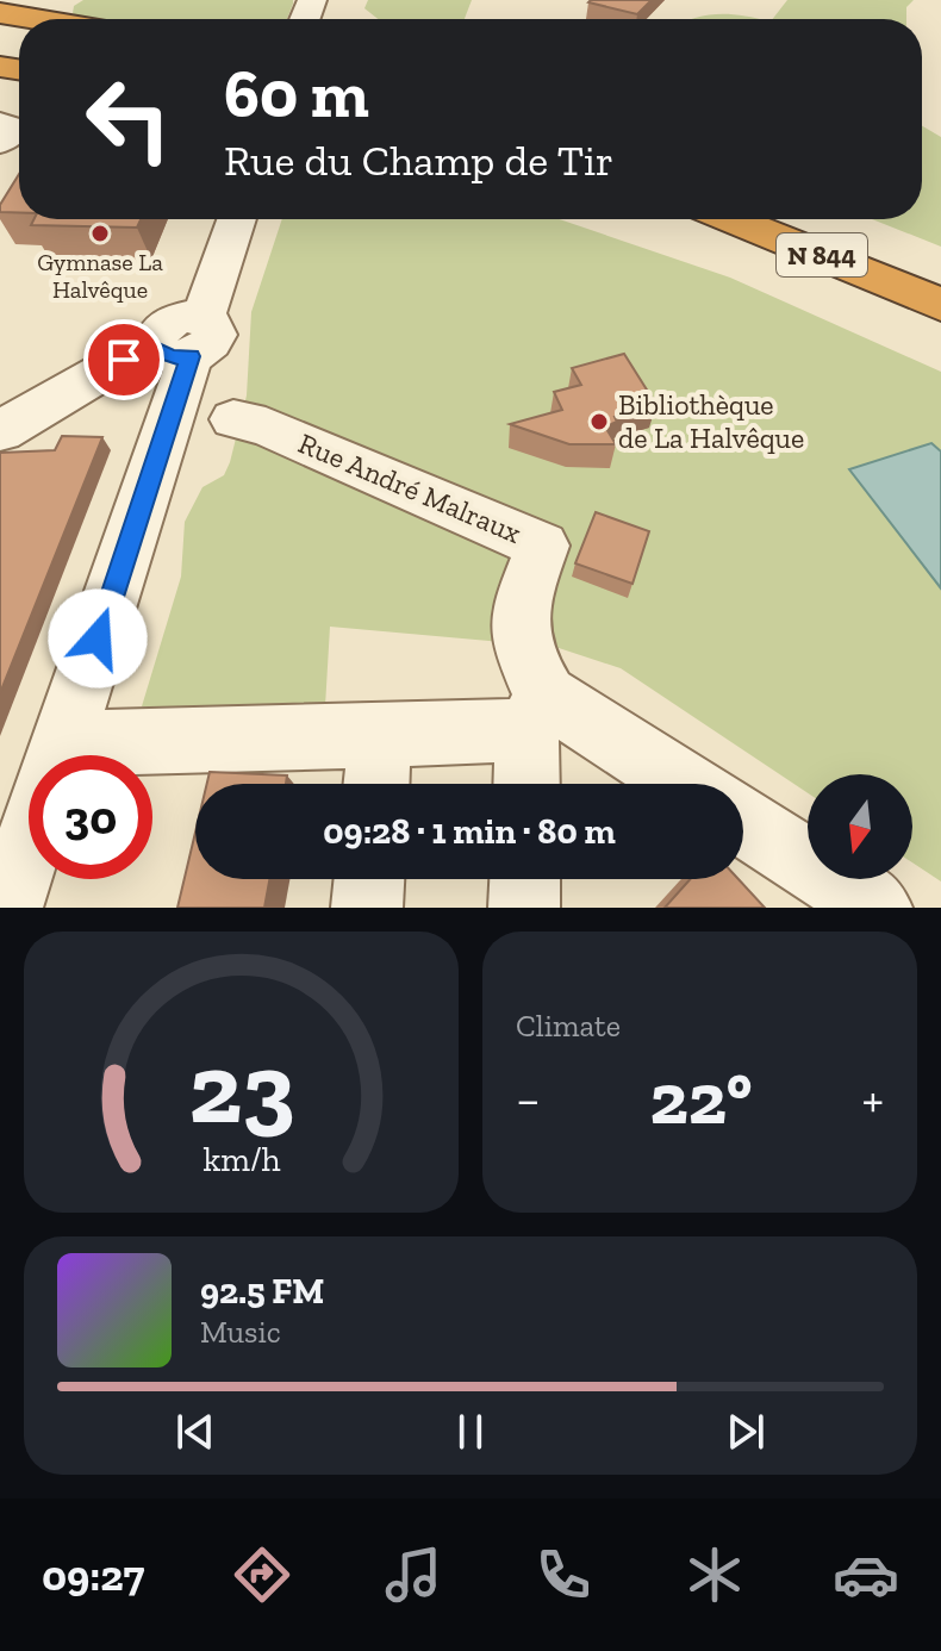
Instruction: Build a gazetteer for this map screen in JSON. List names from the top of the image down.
{
  "streets": {
    "highway": ["N 844"],
    "street": ["Rue André Malraux"]
  },
  "places": ["Gymnase La Halvêque", "Bibliothèque de La Halvêque"],
  "north": "bottom",
  "page": {
    "turn": ["60 m", "Rue du Champ de Tir"],
    "limit": "30",
    "trip": "09:28 · 1 min · 80 m",
    "tile": "Climate",
    "heat": ["−", "22°", "+"],
    "song": ["92.5 FM", "Music"],
    "tabs": "09:27",
    "gauge": ["23", "km/h"]
  }
}
